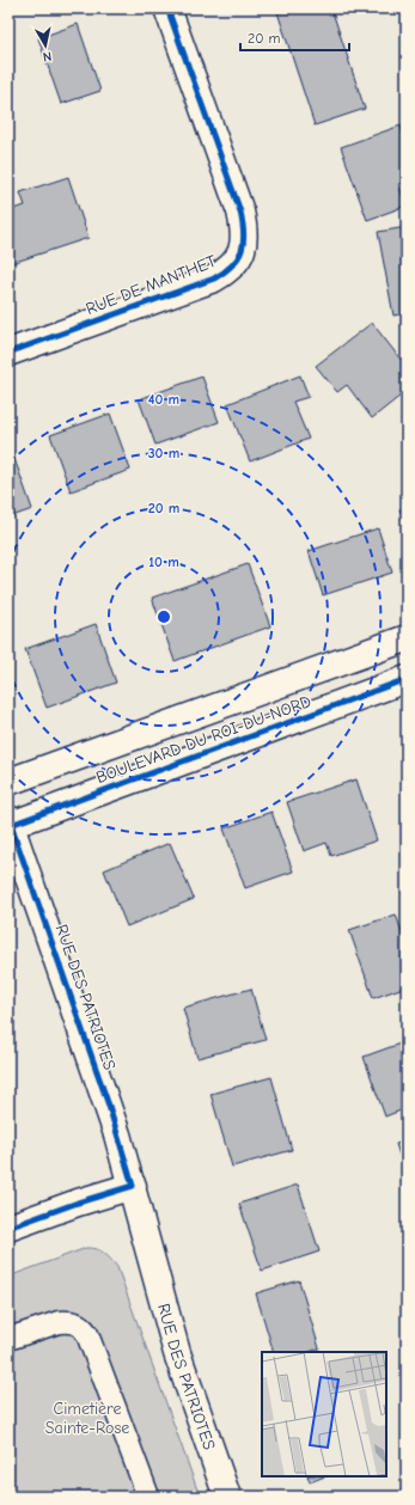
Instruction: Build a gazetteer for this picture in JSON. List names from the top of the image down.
{
  "streets": {
    "street": ["RUE DE MANTHET", "BOULEVARD DU ROI-DU-NORD", "RUE DES PATRIOTES"]
  },
  "crossings": [
    ["BOULEVARD DU ROI-DU-NORD", "RUE DES PATRIOTES"]
  ],
  "parks": ["Cimetière Sainte-Rose"],
  "scale_bar": "20 m",
  "north": "bottom",
  "rings": [
    "40 m",
    "30 m",
    "20 m",
    "10 m"
  ]
}
